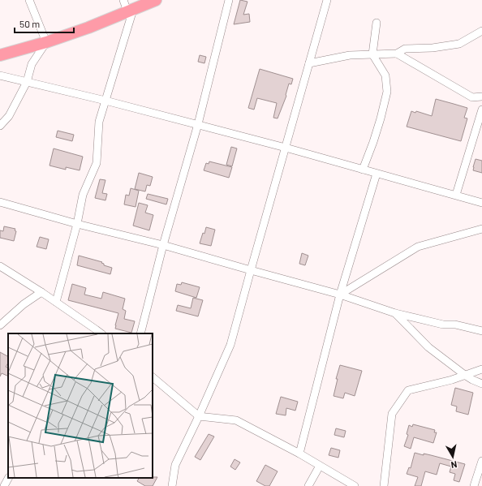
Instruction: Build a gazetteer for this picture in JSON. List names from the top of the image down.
{
  "scale_bar": "50 m",
  "north": "bottom"
}
